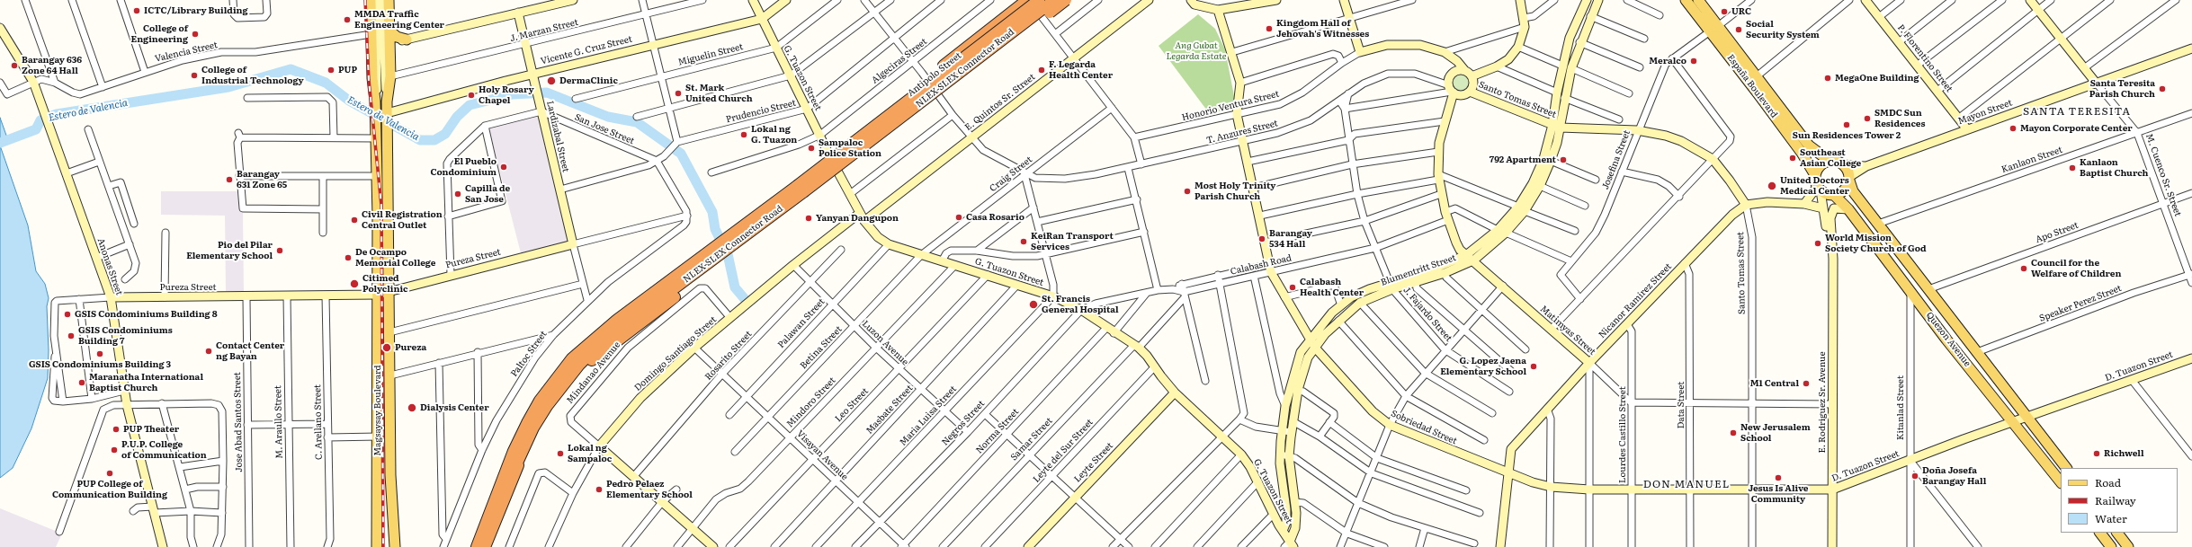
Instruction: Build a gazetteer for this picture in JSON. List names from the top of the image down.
{
  "streets": {
    "highway": ["NLEX-SLEX Connector Road"],
    "main road": ["España Boulevard", "Quezon Avenue", "Magsaysay Boulevard"],
    "street": [
      "J. Marzan Street",
      "Vicente G. Cruz Street",
      "Valencia Street",
      "Miguelin Street",
      "P. Florentino Street",
      "Algeciras Street",
      "Antipolo Street",
      "G. Tuazon Street",
      "Santo Tomas Street",
      "E. Quintos Sr. Street",
      "Honorio Ventura Street",
      "Prudencio Street",
      "Mayon Street",
      "San Jose Street",
      "T. Anzures Street",
      "Lardizabal Street",
      "Josefina Street",
      "Kanlaon Street",
      "Craig Street",
      "M. Cuenco Sr. Street",
      "Apo Street",
      "Pureza Street",
      "Calabash Road",
      "Anonas Street",
      "Blumentritt Street",
      "Nicanor Ramirez Street",
      "Speaker Perez Street",
      "J. Fajardo Street",
      "Palawan Street",
      "Matimyas Street",
      "Luzon Avenue",
      "Betina Street",
      "Paltoc Street",
      "Domingo Santiago Street",
      "Rosarito Street",
      "D. Tuazon Street",
      "Mindanao Avenue",
      "Mindoro Street",
      "E. Rodriguez Sr. Avenue",
      "Leo Street",
      "Data Street",
      "Kitanlad Street",
      "Masbate Street",
      "Maria Luisa Street",
      "Jose Abad Santos Street",
      "M. Araullo Street",
      "C. Arellano Street",
      "Negros Street",
      "Sobriedad Street",
      "Norma Street",
      "Lourdes Castillo Street",
      "Samar Street",
      "Leyte del Sur Street",
      "Visayan Avenue",
      "Leyte Street"
    ]
  },
  "crossings": [
    ["J. Marzan Street", "Lardizabal Street"],
    ["J. Marzan Street", "Magsaysay Boulevard"],
    ["Vicente G. Cruz Street", "G. Tuazon Street"],
    ["Vicente G. Cruz Street", "Lardizabal Street"],
    ["Vicente G. Cruz Street", "Magsaysay Boulevard"],
    ["Valencia Street", "Anonas Street"],
    ["Valencia Street", "Magsaysay Boulevard"],
    ["Miguelin Street", "G. Tuazon Street"],
    ["P. Florentino Street", "Mayon Street"],
    ["Algeciras Street", "G. Tuazon Street"],
    ["Algeciras Street", "T. Anzures Street"],
    ["NLEX-SLEX Connector Road", "Antipolo Street"],
    ["Antipolo Street", "G. Tuazon Street"],
    ["Antipolo Street", "T. Anzures Street"],
    ["G. Tuazon Street", "E. Quintos Sr. Street"],
    ["G. Tuazon Street", "Prudencio Street"],
    ["G. Tuazon Street", "Craig Street"],
    ["G. Tuazon Street", "Blumentritt Street"],
    ["G. Tuazon Street", "Palawan Street"],
    ["G. Tuazon Street", "Betina Street"],
    ["G. Tuazon Street", "Domingo Santiago Street"],
    ["G. Tuazon Street", "Mindoro Street"],
    ["G. Tuazon Street", "Leo Street"],
    ["G. Tuazon Street", "Masbate Street"],
    ["G. Tuazon Street", "Maria Luisa Street"],
    ["G. Tuazon Street", "Negros Street"],
    ["G. Tuazon Street", "Norma Street"],
    ["G. Tuazon Street", "Samar Street"],
    ["G. Tuazon Street", "Leyte del Sur Street"],
    ["G. Tuazon Street", "Leyte Street"],
    ["España Boulevard", "Mayon Street"],
    ["España Boulevard", "Josefina Street"],
    ["España Boulevard", "Quezon Avenue"],
    ["España Boulevard", "E. Rodriguez Sr. Avenue"],
    ["Santo Tomas Street", "T. Anzures Street"],
    ["Santo Tomas Street", "Josefina Street"],
    ["Santo Tomas Street", "Blumentritt Street"],
    ["Santo Tomas Street", "Nicanor Ramirez Street"],
    ["Santo Tomas Street", "Matimyas Street"],
    ["Santo Tomas Street", "D. Tuazon Street"],
    ["E. Quintos Sr. Street", "T. Anzures Street"],
    ["Prudencio Street", "T. Anzures Street"],
    ["Mayon Street", "M. Cuenco Sr. Street"],
    ["Mayon Street", "Quezon Avenue"],
    ["Mayon Street", "E. Rodriguez Sr. Avenue"],
    ["San Jose Street", "Lardizabal Street"],
    ["T. Anzures Street", "Craig Street"],
    ["T. Anzures Street", "Matimyas Street"],
    ["T. Anzures Street", "Sobriedad Street"],
    ["Lardizabal Street", "Pureza Street"],
    ["Kanlaon Street", "M. Cuenco Sr. Street"],
    ["Kanlaon Street", "Quezon Avenue"],
    ["Craig Street", "Betina Street"],
    ["M. Cuenco Sr. Street", "Apo Street"],
    ["M. Cuenco Sr. Street", "Speaker Perez Street"],
    ["Apo Street", "Quezon Avenue"],
    ["Pureza Street", "Anonas Street"],
    ["Pureza Street", "Paltoc Street"],
    ["Pureza Street", "Magsaysay Boulevard"],
    ["Pureza Street", "Jose Abad Santos Street"],
    ["Pureza Street", "M. Araullo Street"],
    ["Pureza Street", "C. Arellano Street"],
    ["Calabash Road", "J. Fajardo Street"],
    ["Calabash Road", "Matimyas Street"],
    ["Calabash Road", "Sobriedad Street"],
    ["Blumentritt Street", "J. Fajardo Street"],
    ["Blumentritt Street", "Matimyas Street"],
    ["Blumentritt Street", "Sobriedad Street"],
    ["Nicanor Ramirez Street", "Matimyas Street"],
    ["Nicanor Ramirez Street", "D. Tuazon Street"],
    ["Nicanor Ramirez Street", "Data Street"],
    ["Nicanor Ramirez Street", "Sobriedad Street"],
    ["Nicanor Ramirez Street", "Lourdes Castillo Street"],
    ["Speaker Perez Street", "Quezon Avenue"],
    ["Palawan Street", "Luzon Avenue"],
    ["Palawan Street", "Visayan Avenue"],
    ["Matimyas Street", "Lourdes Castillo Street"],
    ["Quezon Avenue", "D. Tuazon Street"],
    ["Quezon Avenue", "E. Rodriguez Sr. Avenue"],
    ["Quezon Avenue", "Kitanlad Street"],
    ["Luzon Avenue", "Betina Street"],
    ["Luzon Avenue", "Domingo Santiago Street"],
    ["Luzon Avenue", "Rosarito Street"],
    ["Luzon Avenue", "Mindoro Street"],
    ["Luzon Avenue", "Leo Street"],
    ["Luzon Avenue", "Masbate Street"],
    ["Luzon Avenue", "Maria Luisa Street"],
    ["Luzon Avenue", "Negros Street"],
    ["Betina Street", "Visayan Avenue"],
    ["Domingo Santiago Street", "Mindanao Avenue"],
    ["Domingo Santiago Street", "Visayan Avenue"],
    ["Rosarito Street", "Mindanao Avenue"],
    ["Rosarito Street", "Visayan Avenue"],
    ["D. Tuazon Street", "E. Rodriguez Sr. Avenue"],
    ["D. Tuazon Street", "Data Street"],
    ["D. Tuazon Street", "Kitanlad Street"],
    ["D. Tuazon Street", "Sobriedad Street"],
    ["D. Tuazon Street", "Lourdes Castillo Street"],
    ["Mindanao Avenue", "Mindoro Street"],
    ["Mindoro Street", "Visayan Avenue"],
    ["Leo Street", "Visayan Avenue"],
    ["Masbate Street", "Visayan Avenue"],
    ["Maria Luisa Street", "Visayan Avenue"],
    ["Negros Street", "Visayan Avenue"],
    ["Norma Street", "Visayan Avenue"]
  ],
  "districts": ["SANTA TERESITA", "DON MANUEL"],
  "water": ["Estero de Valencia"],
  "parks": ["Ang Gubat Legarda Estate"],
  "places": [
    "ICTC/Library Building",
    "URC",
    "MMDA Traffic Engineering Center",
    "Kingdom Hall of Jehovah's Witnesses",
    "Social Security System",
    "College of Engineering",
    "Meralco",
    "Barangay 636 Zone 64 Hall",
    "PUP",
    "F. Legarda Health Center",
    "College of Industrial Technology",
    "MegaOne Building",
    "DermaClinic",
    "Santa Teresita Parish Church",
    "St. Mark United Church",
    "Holy Rosary Chapel",
    "SMDC Sun Residences",
    "Sun Residences Tower 2",
    "Mayon Corporate Center",
    "Lokal ng G. Tuazon",
    "Sampaloc Police Station",
    "Southeast Asian College",
    "792 Apartment",
    "El Pueblo Condominium",
    "Kanlaon Baptist Church",
    "Barangay 631 Zone 65",
    "United Doctors Medical Center",
    "Most Holy Trinity Parish Church",
    "Capilla de San Jose",
    "Casa Rosario",
    "Yanyan Dangupon",
    "Civil Registration Central Outlet",
    "Barangay 534 Hall",
    "KeiRan Transport Services",
    "World Mission Society Church of God",
    "Pio del Pilar Elementary School",
    "De Ocampo Memorial College",
    "Council for the Welfare of Children",
    "Citimed Polyclinic",
    "Calabash Health Center",
    "St. Francis General Hospital",
    "GSIS Condominiums Building 8",
    "GSIS Condominiums Building 7",
    "Pureza",
    "Contact Center ng Bayan",
    "GSIS Condominiums Building 3",
    "G. Lopez Jaena Elementary School",
    "Maranatha International Baptist Church",
    "M1 Central",
    "Dialysis Center",
    "PUP Theater",
    "New Jerusalem School",
    "P.U.P. College of Communication",
    "Lokal ng Sampaloc",
    "Richwell",
    "PUP College of Communication Building",
    "Doña Josefa Barangay Hall",
    "Jesus Is Alive Community",
    "Pedro Pelaez Elementary School"
  ],
  "legend": ["Road", "Railway", "Water"]
}
